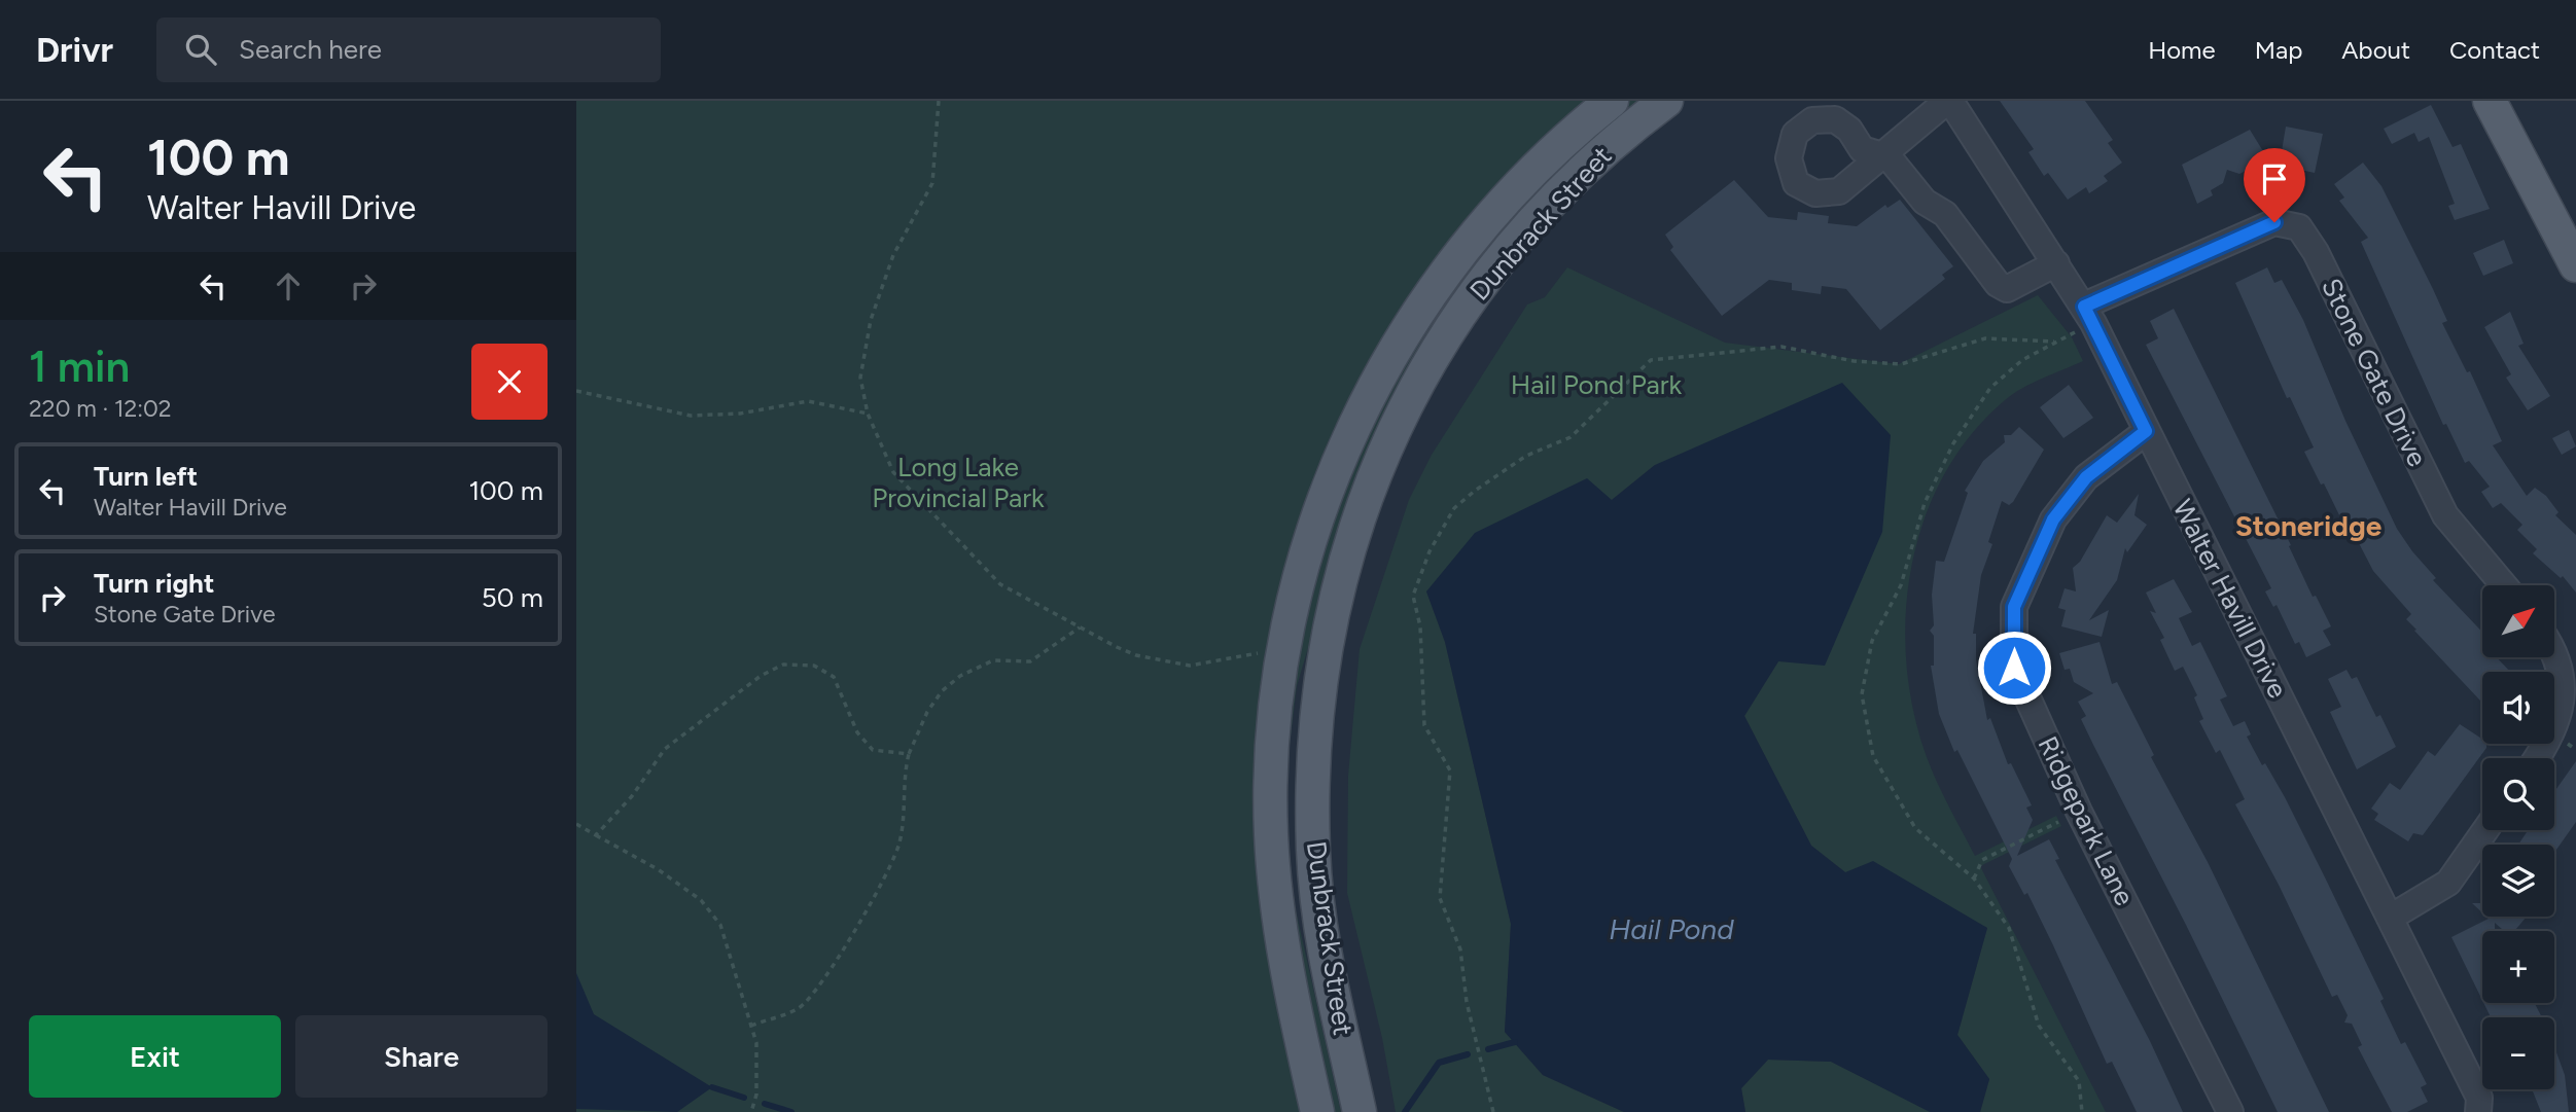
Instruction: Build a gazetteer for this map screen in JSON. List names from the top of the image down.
{
  "streets": {
    "main road": ["Dunbrack Street"],
    "street": ["Stone Gate Drive", "Walter Havill Drive", "Ridgepark Lane"]
  },
  "crossings": [
    ["Stone Gate Drive", "Walter Havill Drive"],
    ["Walter Havill Drive", "Ridgepark Lane"]
  ],
  "districts": ["Stoneridge"],
  "water": ["Hail Pond"],
  "parks": ["Hail Pond Park", "Long Lake Provincial Park"],
  "north": "top right",
  "page": {
    "header": "Drivr",
    "search": "Search here",
    "nav": [
      "Home",
      "Map",
      "About",
      "Contact"
    ],
    "turn": ["100 m", "Walter Havill Drive"],
    "heading": ["1 min", "220 m · 12:02"],
    "list": [
      {
        "name": "Turn left",
        "note": "Walter Havill Drive",
        "value": "100 m"
      },
      {
        "name": "Turn right",
        "note": "Stone Gate Drive",
        "value": "50 m"
      }
    ],
    "map_buttons": ["+", "−"],
    "buttons": ["Exit", "Share"]
  }
}
